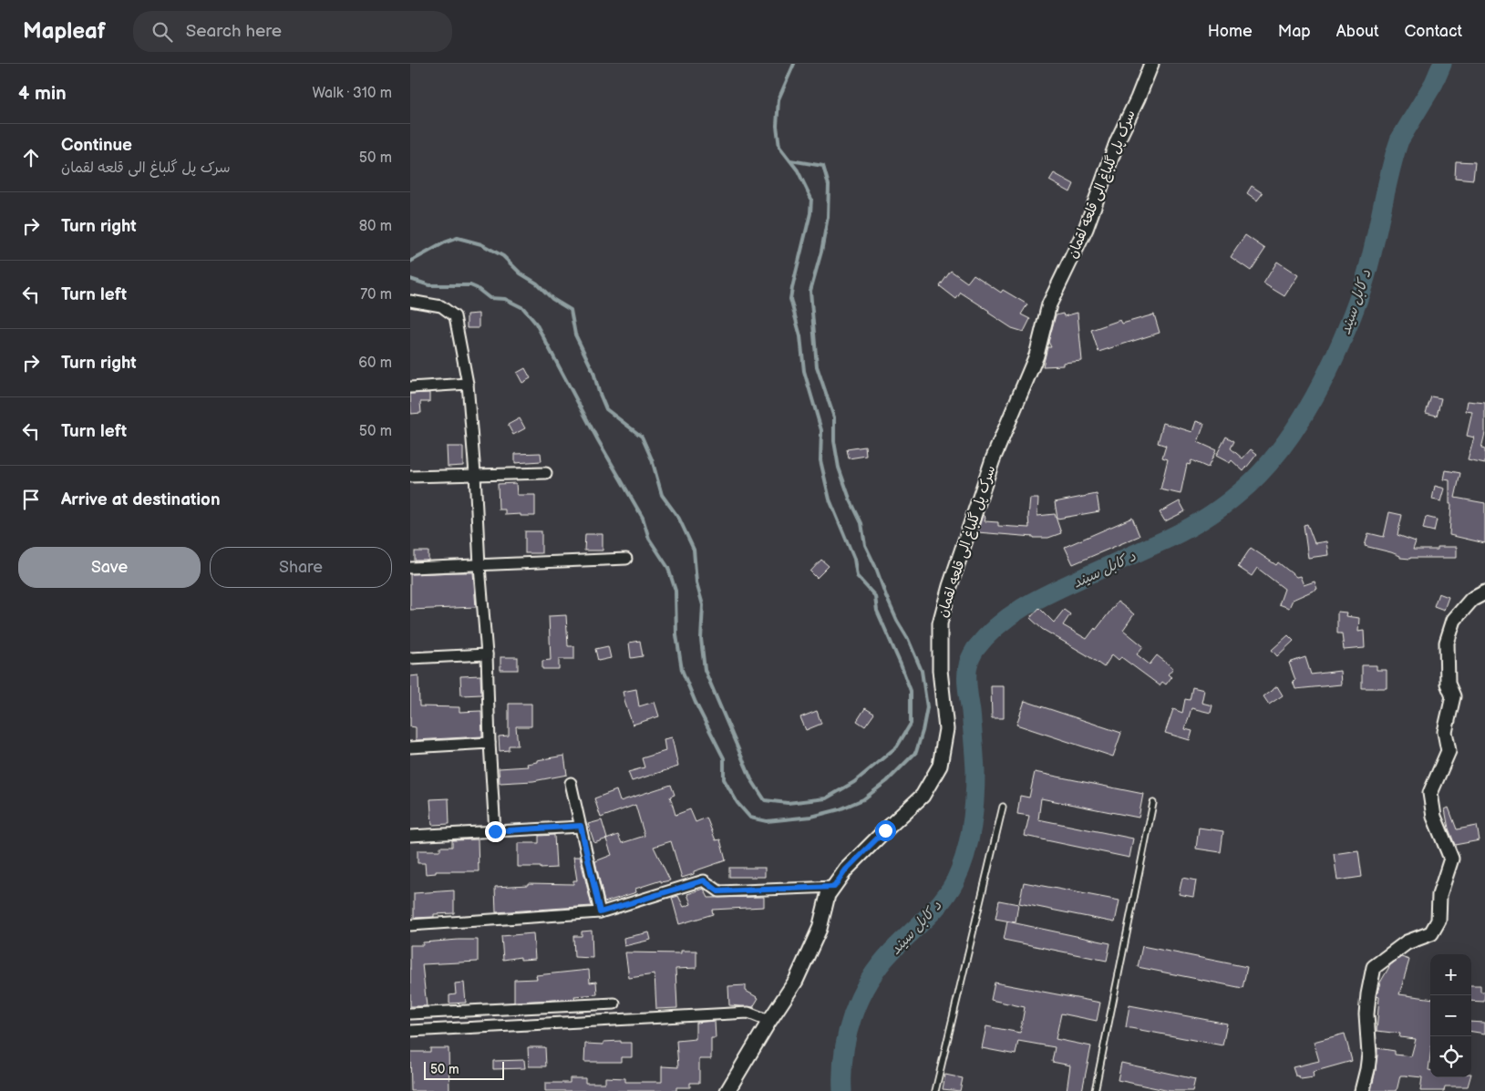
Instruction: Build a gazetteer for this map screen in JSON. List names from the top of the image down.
{
  "streets": {
    "street": ["سرک پل گلباغ الی قلعه لقمان"]
  },
  "water": ["د کابل سيند"],
  "scale_bar": "50 m",
  "page": {
    "header": "Mapleaf",
    "search": "Search here",
    "nav": [
      "Home",
      "Map",
      "About",
      "Contact"
    ],
    "heading": ["4 min", "Walk · 310 m"],
    "list": [
      ["Continue", "سرک پل گلباغ الی قلعه لقمان", "50 m"],
      ["Turn right", "80 m"],
      ["Turn left", "70 m"],
      ["Turn right", "60 m"],
      ["Turn left", "50 m"],
      "Arrive at destination"
    ],
    "buttons": ["Save", "Share"],
    "map_buttons": ["+", "−"],
    "scale": "50 m"
  }
}
